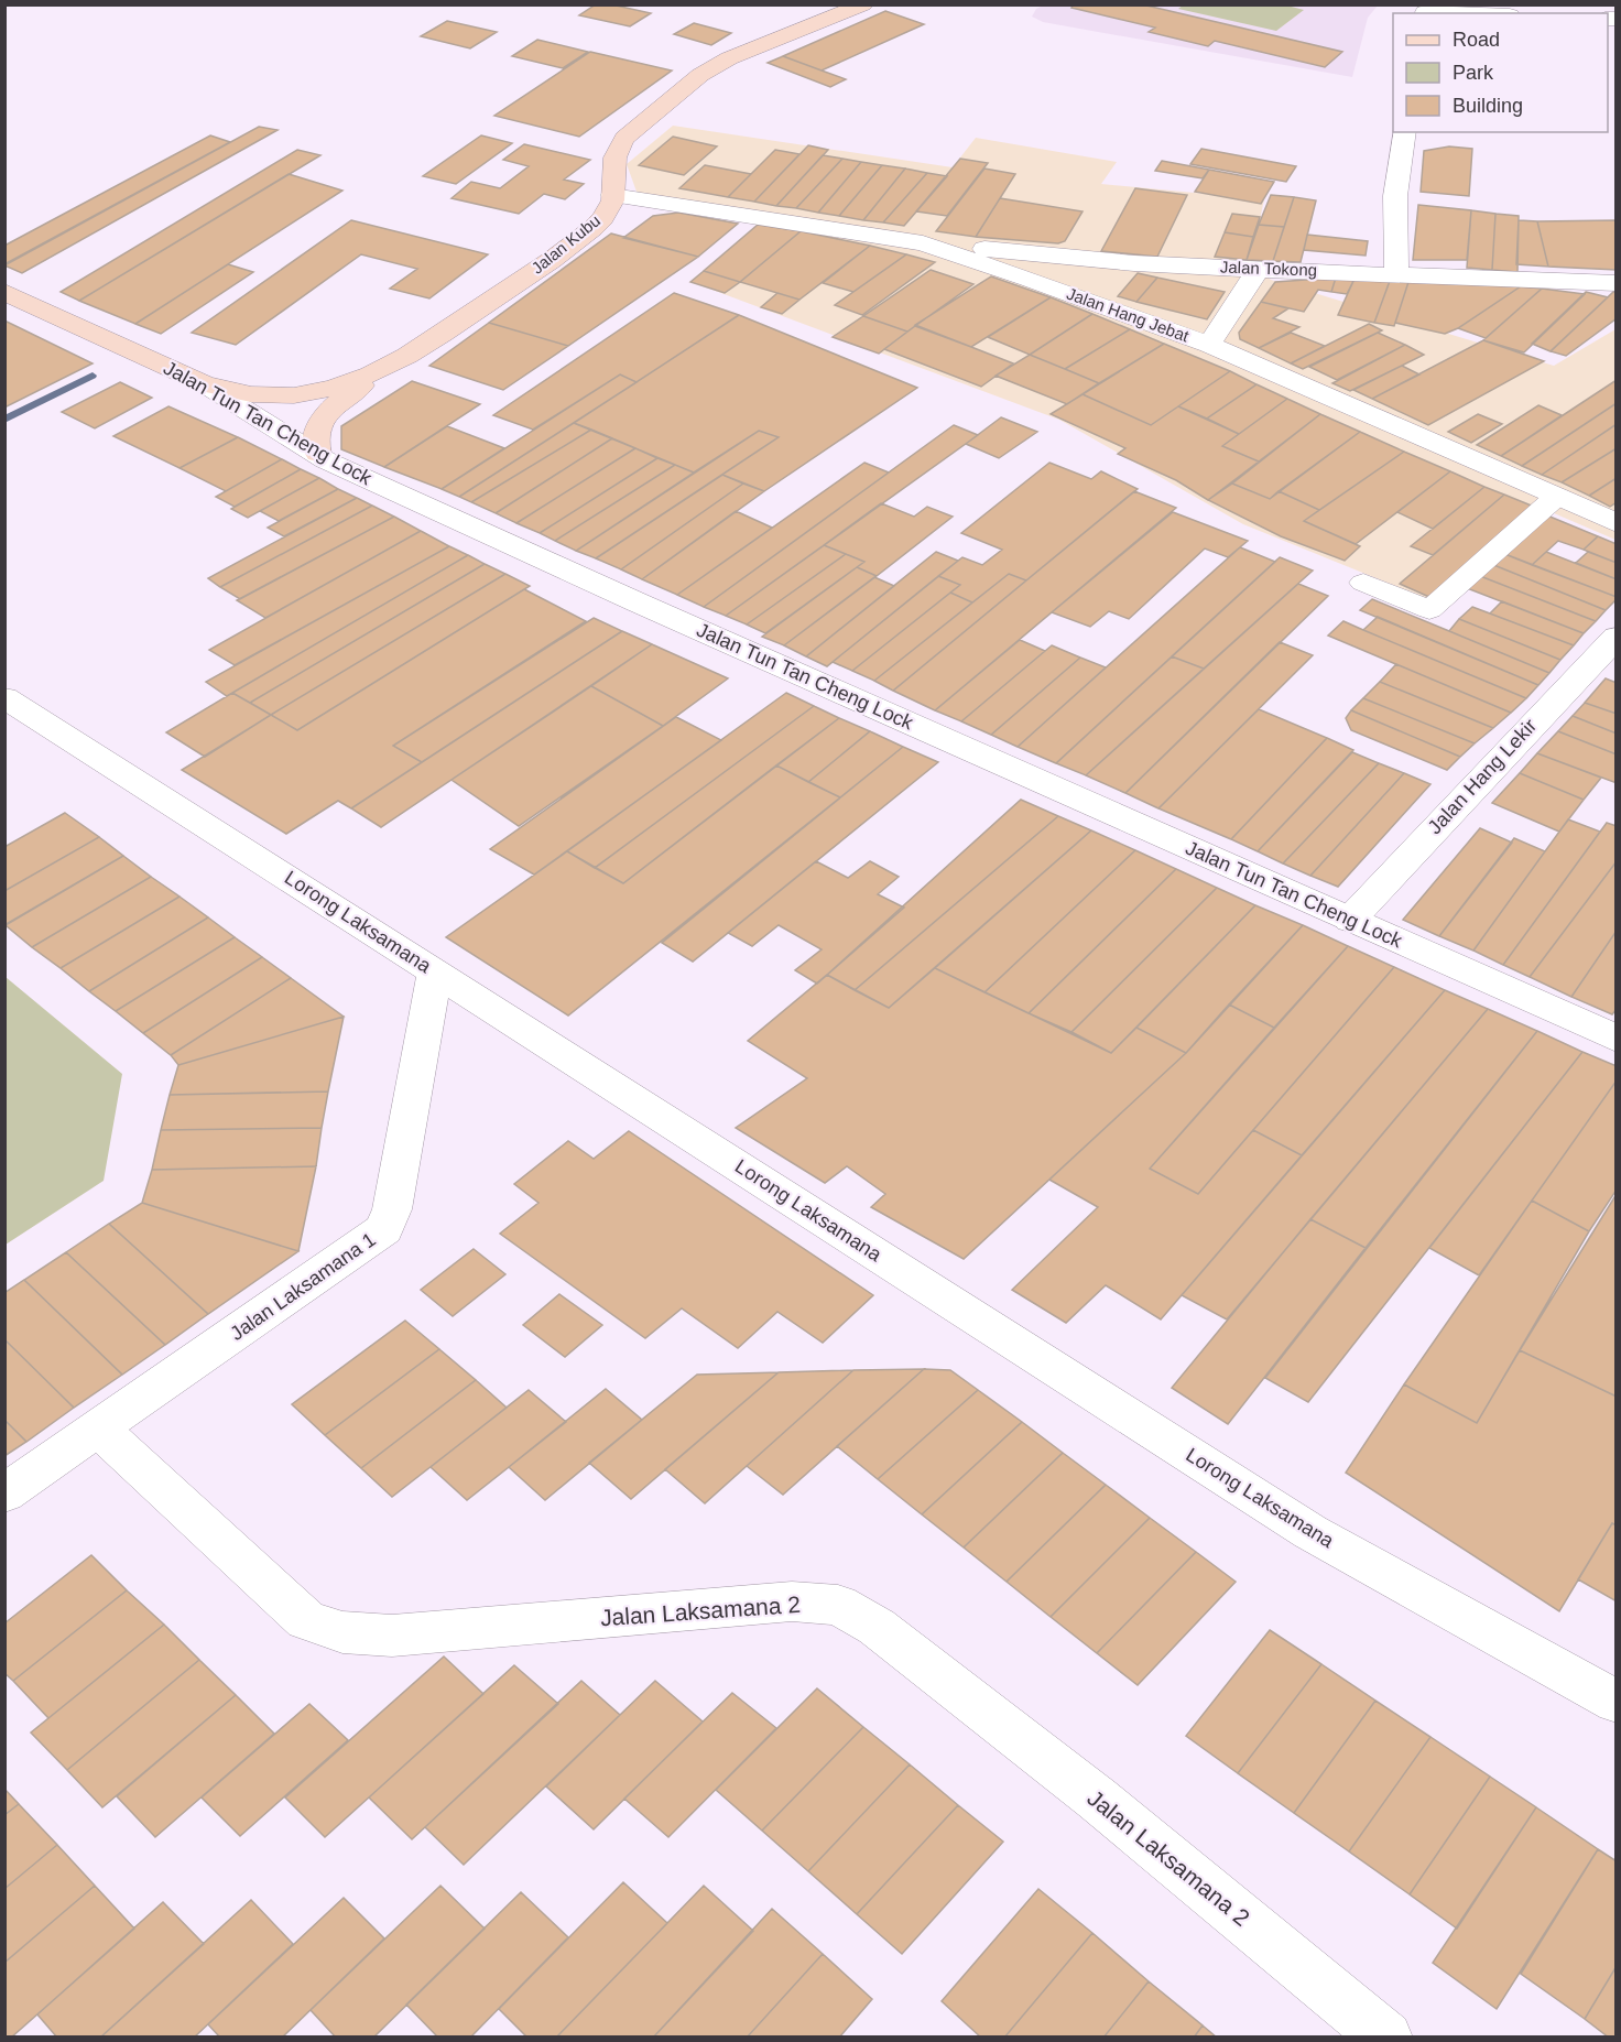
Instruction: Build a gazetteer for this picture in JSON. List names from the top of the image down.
{
  "streets": {
    "main road": ["Jalan Kubu", "Jalan Tun Tan Cheng Lock"],
    "street": [
      "Jalan Tokong",
      "Jalan Hang Jebat",
      "Jalan Hang Lekir",
      "Lorong Laksamana",
      "Jalan Laksamana 1",
      "Jalan Laksamana 2"
    ]
  },
  "crossings": [
    ["Jalan Kubu", "Jalan Hang Jebat"],
    ["Jalan Kubu", "Jalan Tun Tan Cheng Lock"],
    ["Jalan Tokong", "Jalan Hang Jebat"],
    ["Jalan Tun Tan Cheng Lock", "Jalan Hang Lekir"],
    ["Lorong Laksamana", "Jalan Laksamana 1"],
    ["Jalan Laksamana 1", "Jalan Laksamana 2"]
  ],
  "legend": ["Road", "Park", "Building"]
}
